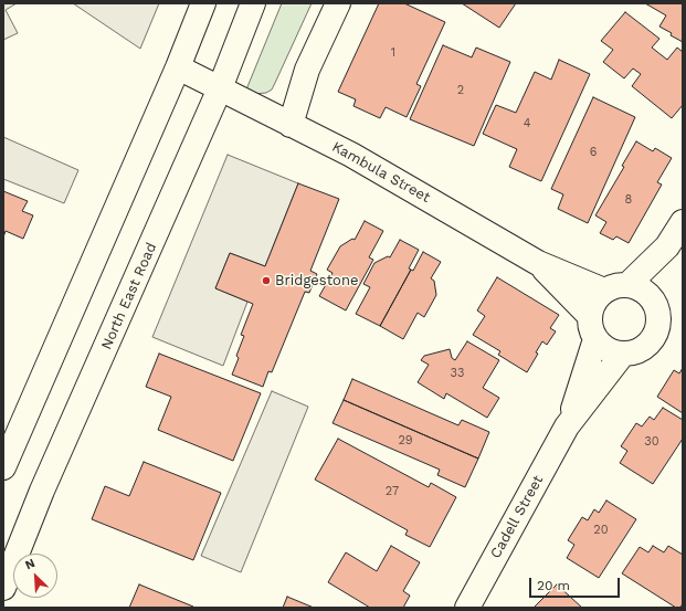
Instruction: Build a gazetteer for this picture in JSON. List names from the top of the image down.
{
  "streets": {
    "main road": ["Kambula Street", "North East Road", "Cadell Street"]
  },
  "crossings": [
    ["Kambula Street", "North East Road"],
    ["Kambula Street", "Cadell Street"]
  ],
  "places": ["Bridgestone"],
  "house_numbers": [
    "1",
    "2",
    "4",
    "6",
    "8",
    "33",
    "29",
    "30",
    "27",
    "20"
  ],
  "scale_bar": "20 m",
  "north": "top left"
}
